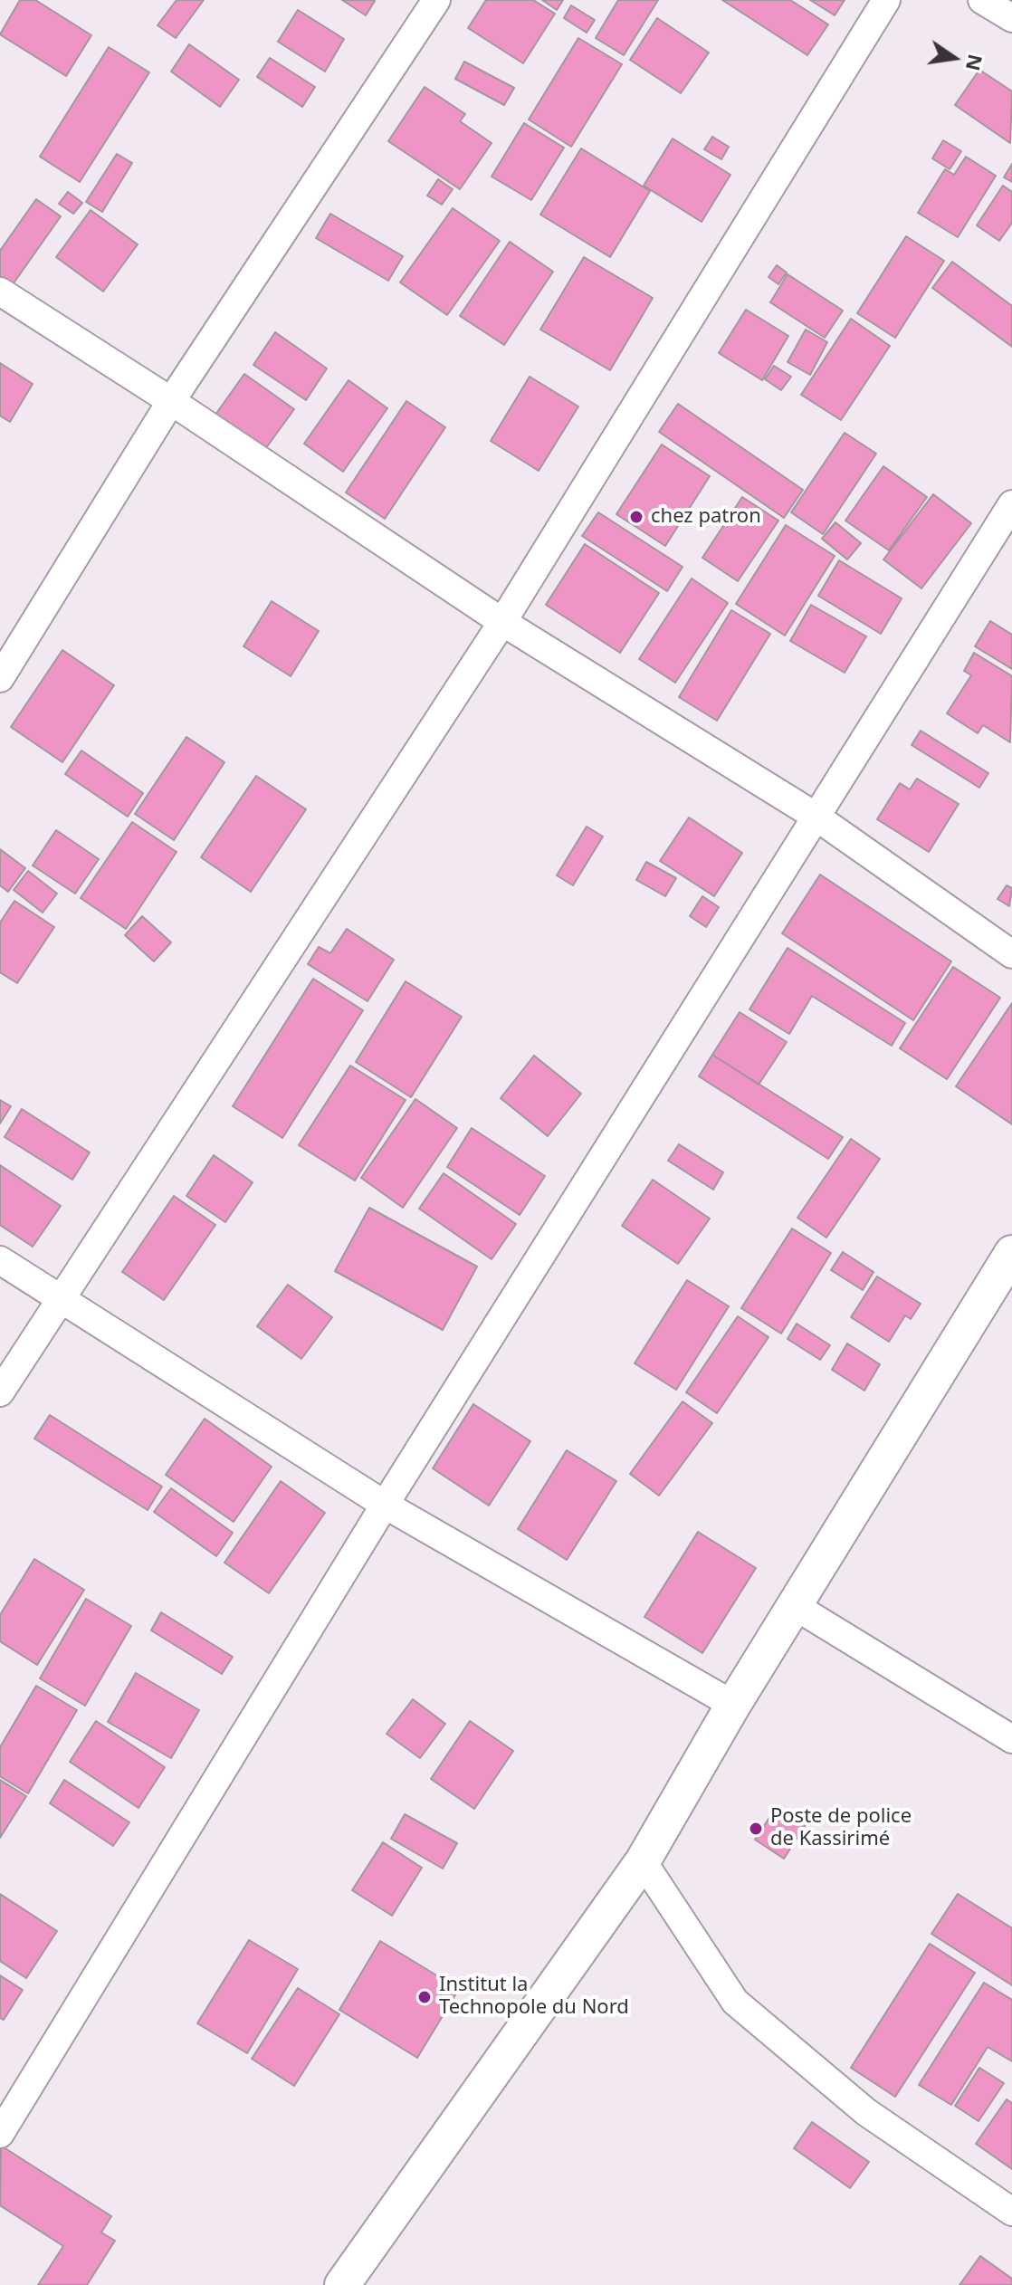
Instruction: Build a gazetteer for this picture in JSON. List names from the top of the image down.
{
  "places": ["chez patron", "Poste de police de Kassirimé", "Institut la Technopole du Nord"],
  "north": "right"
}
